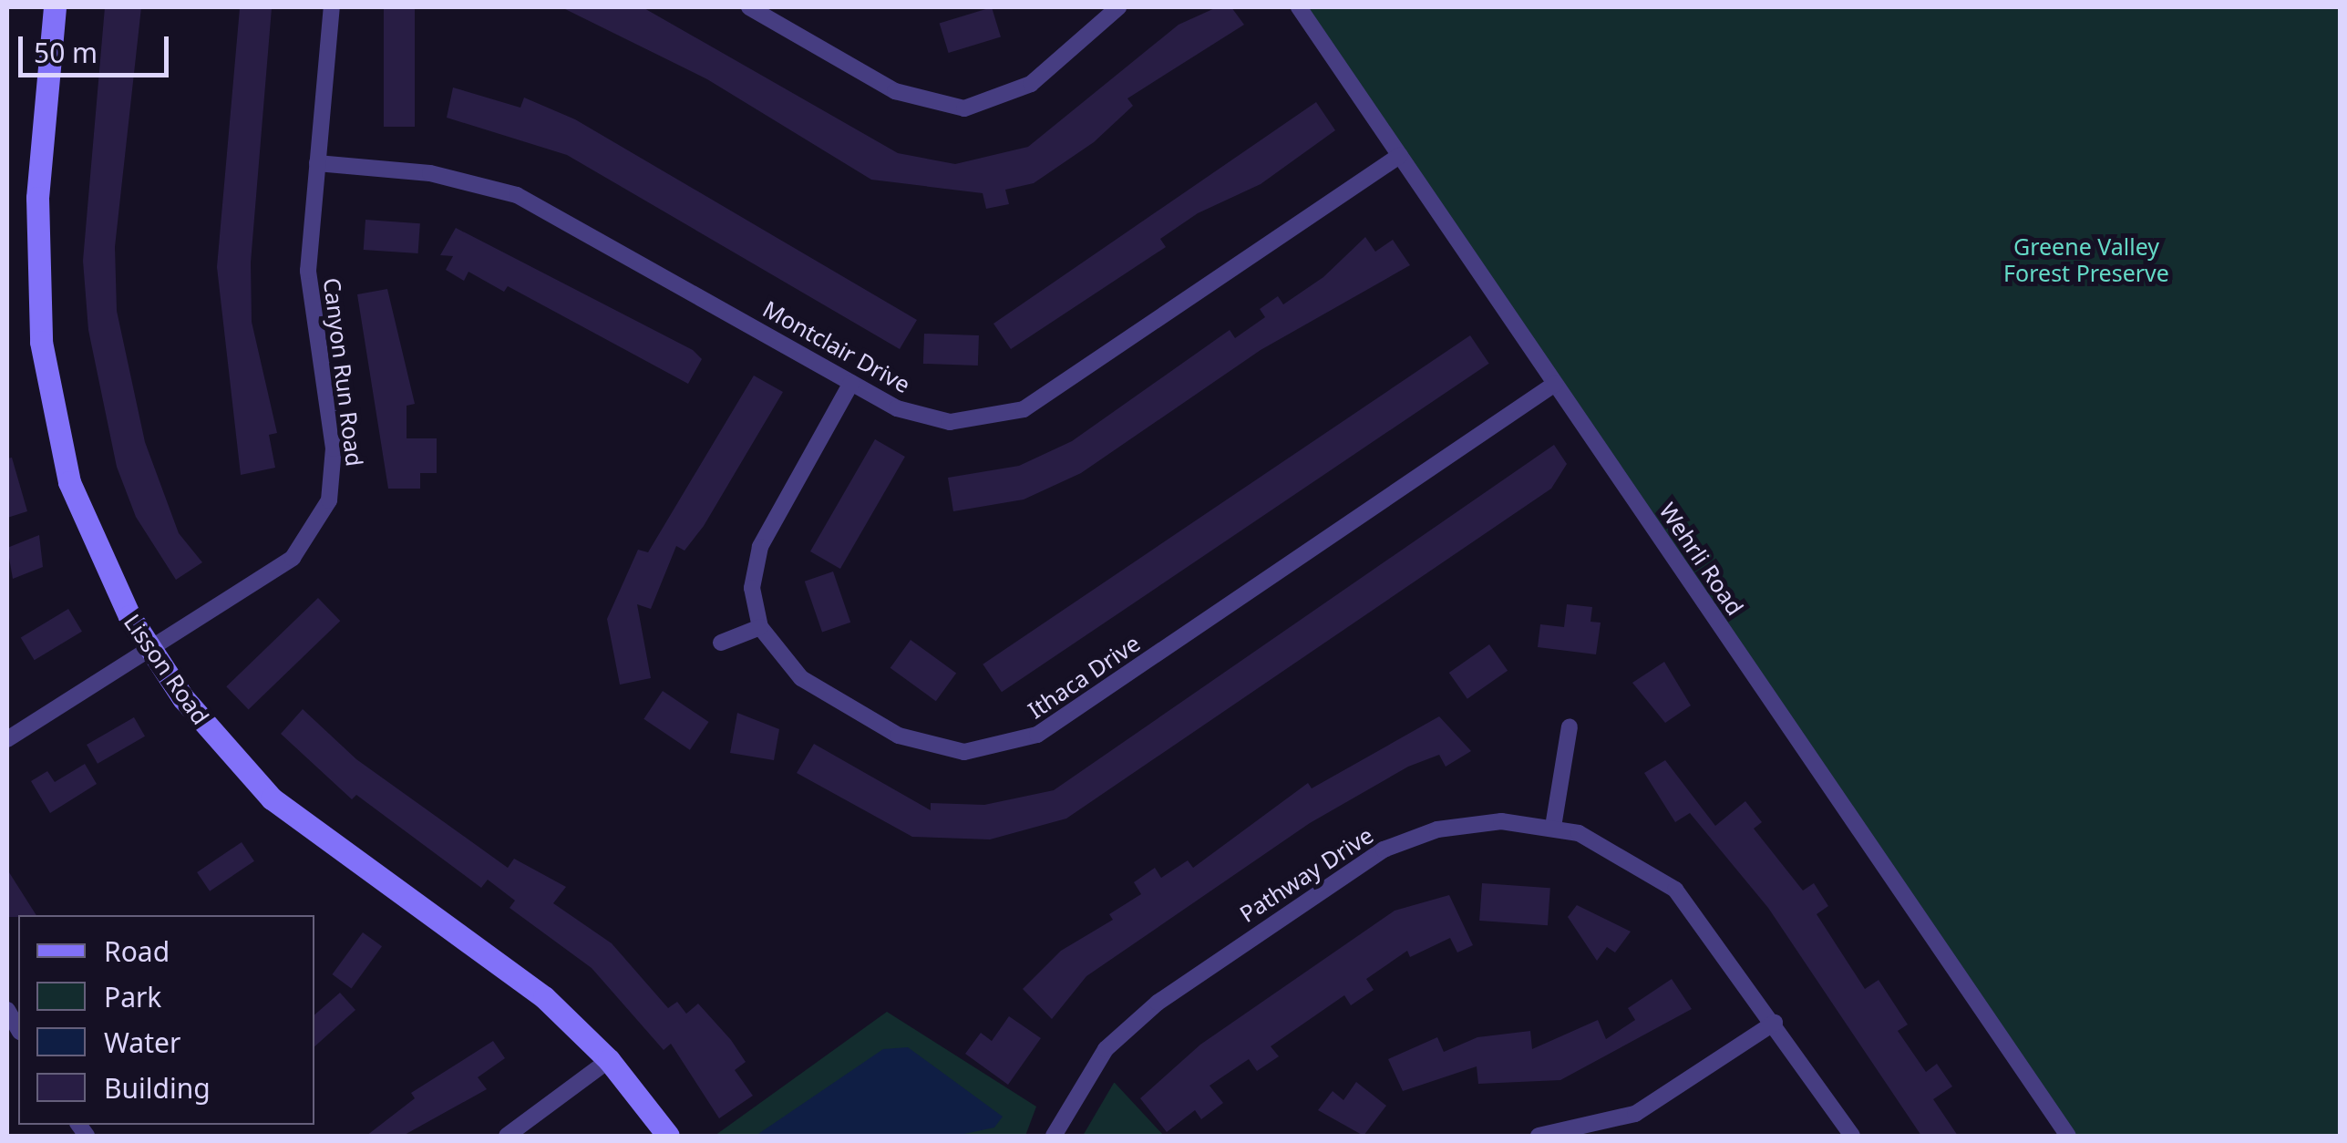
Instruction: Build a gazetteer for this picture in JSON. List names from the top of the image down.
{
  "streets": {
    "street": [
      "Montclair Drive",
      "Canyon Run Road",
      "Wehrli Road",
      "Lisson Road",
      "Ithaca Drive",
      "Pathway Drive"
    ]
  },
  "crossings": [
    ["Montclair Drive", "Canyon Run Road"],
    ["Montclair Drive", "Wehrli Road"],
    ["Montclair Drive", "Ithaca Drive"],
    ["Canyon Run Road", "Lisson Road"],
    ["Wehrli Road", "Ithaca Drive"]
  ],
  "parks": ["Greene Valley Forest Preserve"],
  "legend": [
    "Road",
    "Park",
    "Water",
    "Building"
  ],
  "scale_bar": "50 m"
}
